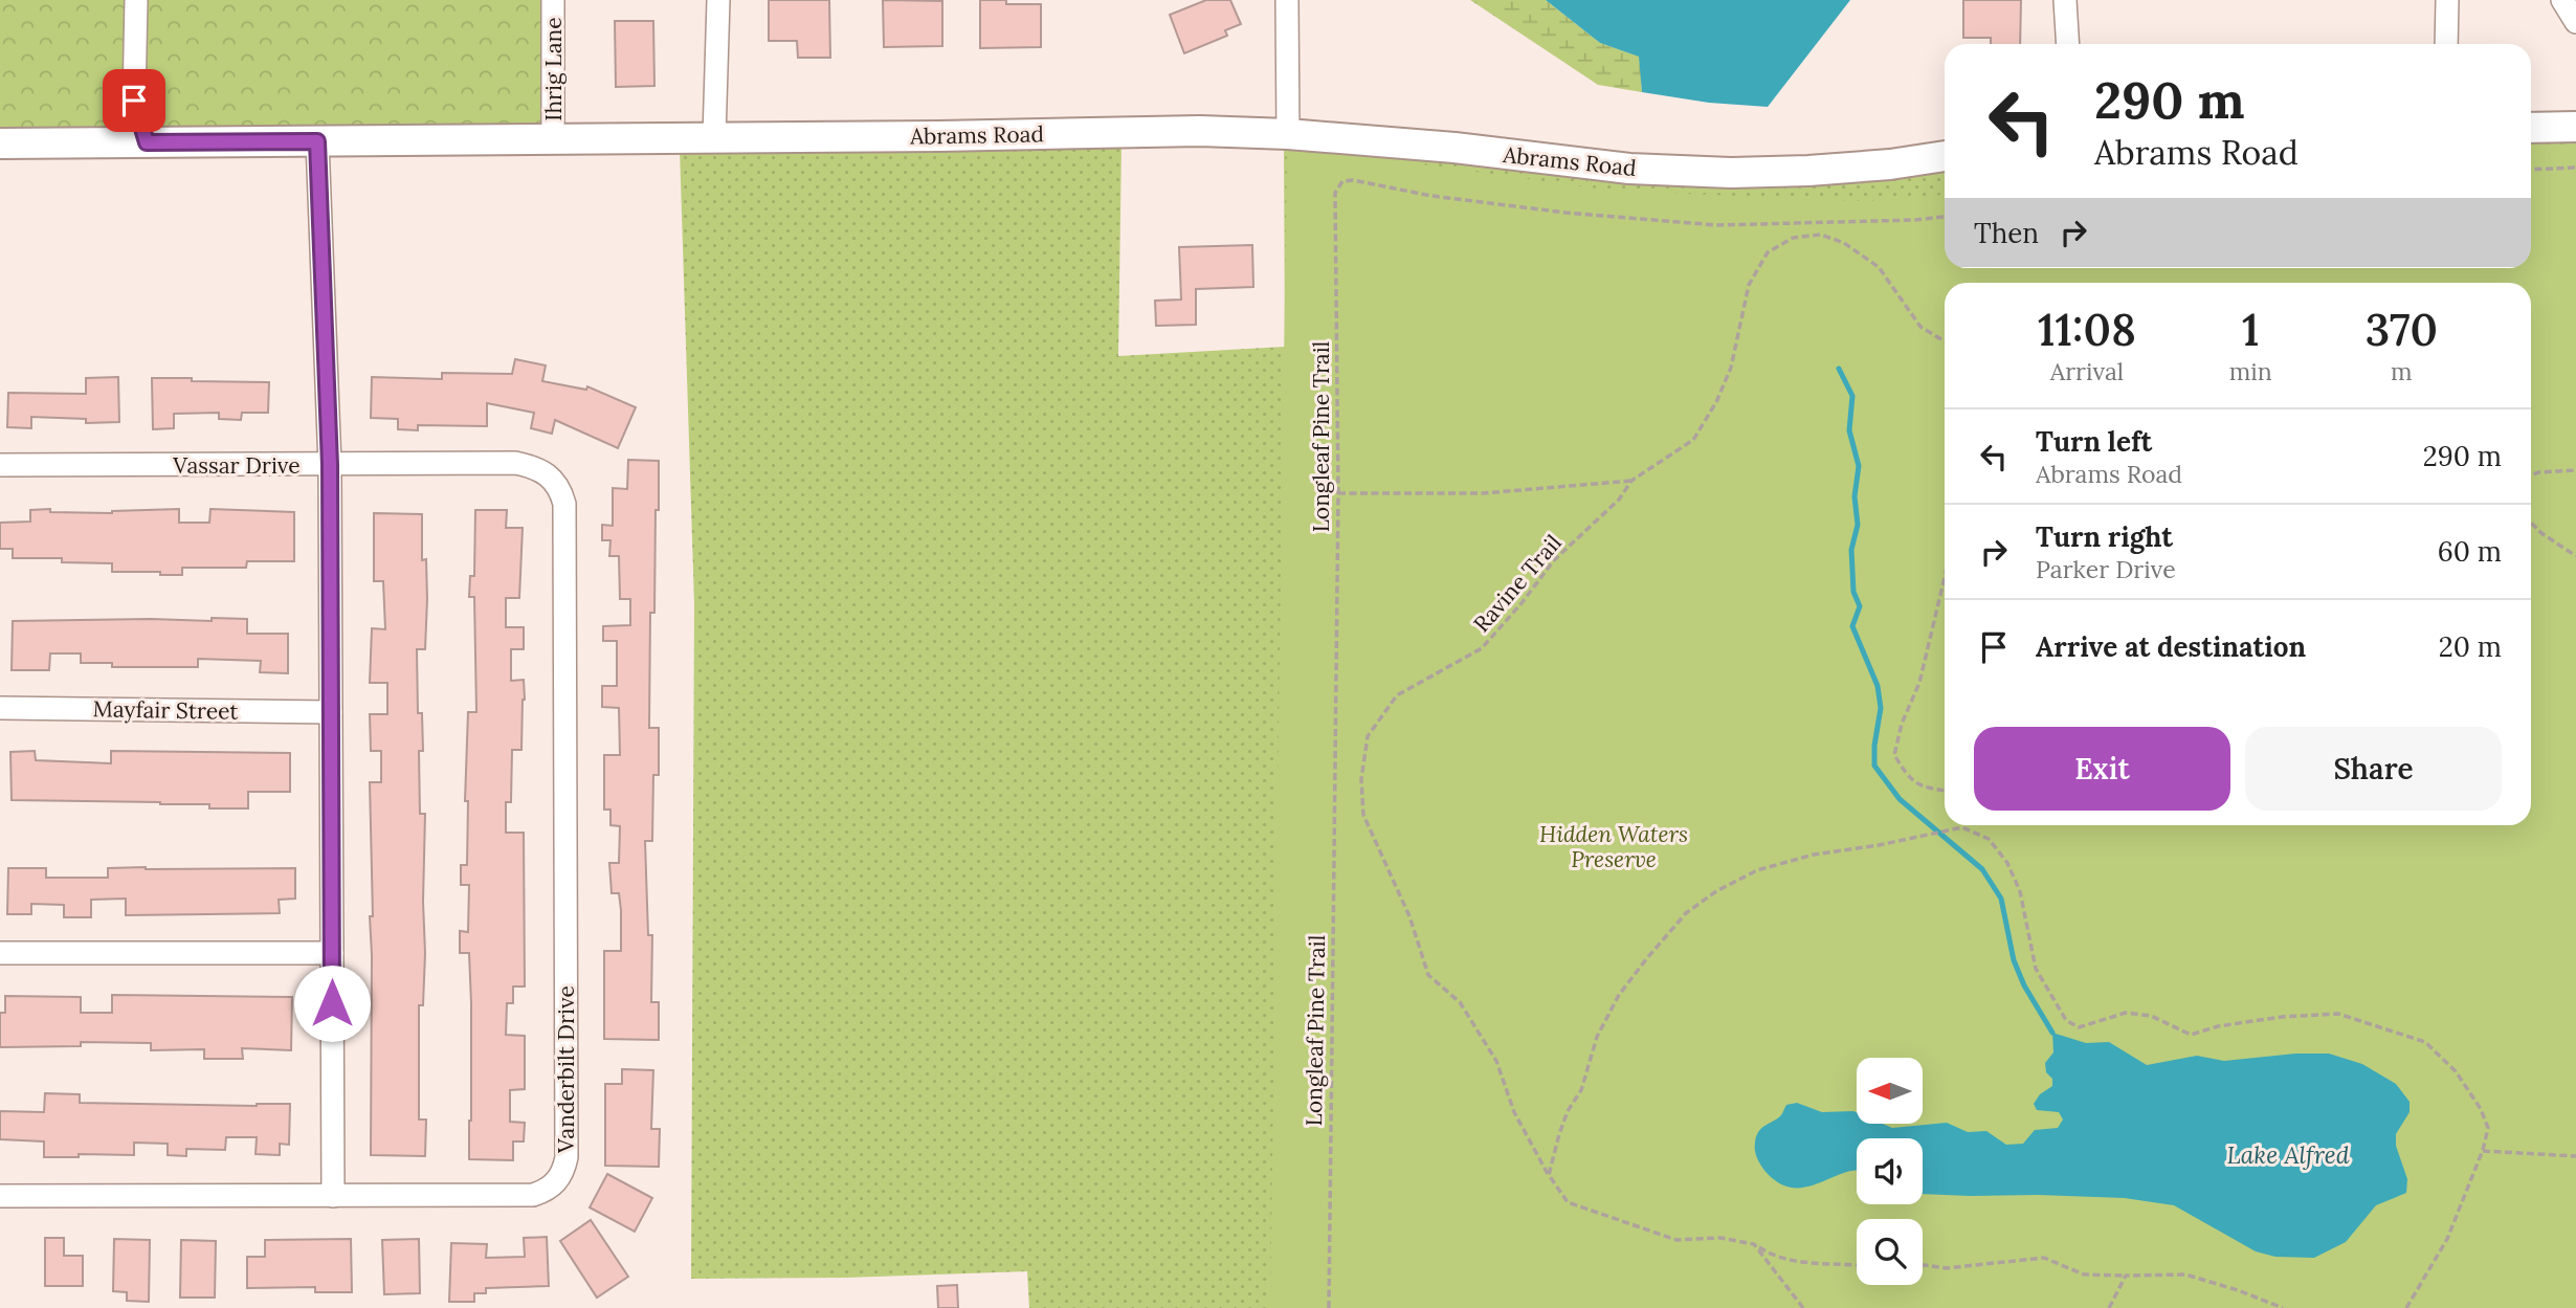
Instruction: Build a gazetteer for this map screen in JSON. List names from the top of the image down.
{
  "streets": {
    "street": [
      "Ihrig Lane",
      "Abrams Road",
      "Vassar Drive",
      "Mayfair Street",
      "Vanderbilt Drive"
    ],
    "path": ["Longleaf Pine Trail", "Ravine Trail"]
  },
  "crossings": [
    ["Ihrig Lane", "Abrams Road"],
    ["Vassar Drive", "Vanderbilt Drive"]
  ],
  "water": ["Lake Alfred"],
  "parks": ["Hidden Waters Preserve"],
  "north": "left",
  "page": {
    "turn": ["290 m", "Abrams Road"],
    "then": "Then",
    "eta": [
      "11:08",
      "Arrival",
      "1",
      "min",
      "370",
      "m"
    ],
    "list": [
      {
        "name": "Turn left",
        "note": "Abrams Road",
        "value": "290 m"
      },
      {
        "name": "Turn right",
        "note": "Parker Drive",
        "value": "60 m"
      },
      {
        "name": "Arrive at destination",
        "value": "20 m"
      }
    ],
    "buttons": ["Exit", "Share"]
  }
}
